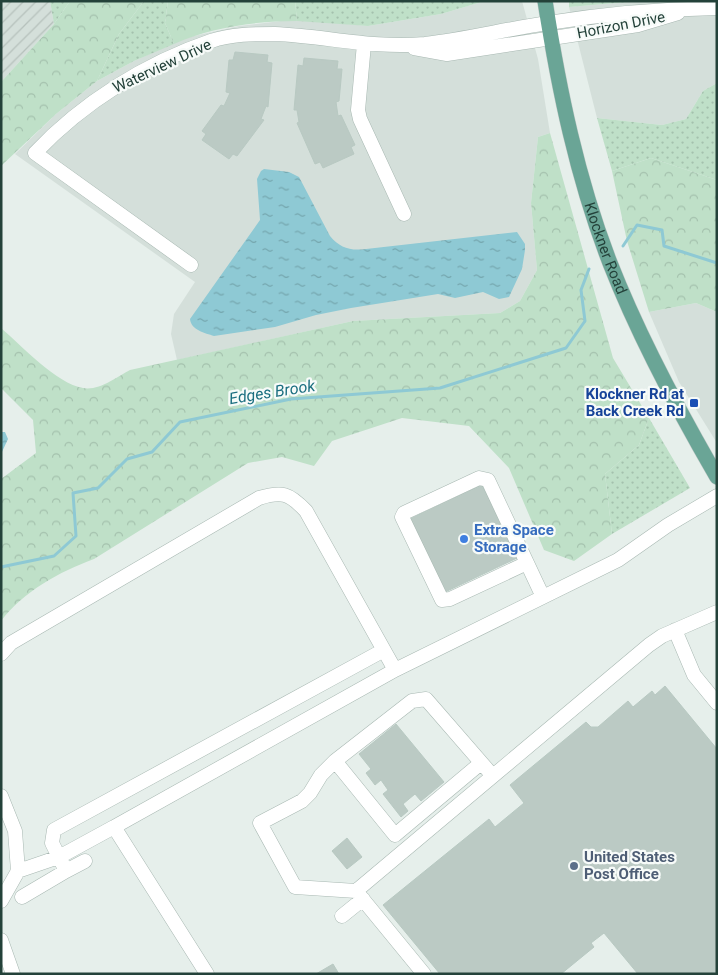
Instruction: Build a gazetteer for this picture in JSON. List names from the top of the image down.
{
  "streets": {
    "main road": ["Klockner Road"],
    "street": ["Horizon Drive", "Waterview Drive"]
  },
  "crossings": [
    ["Horizon Drive", "Waterview Drive"],
    ["Horizon Drive", "Klockner Road"],
    ["Waterview Drive", "Klockner Road"]
  ],
  "water": ["Edges Brook"],
  "places": {
    "transit": ["Klockner Rd at Back Creek Rd"],
    "other": ["Extra Space Storage", "United States Post Office"]
  }
}
